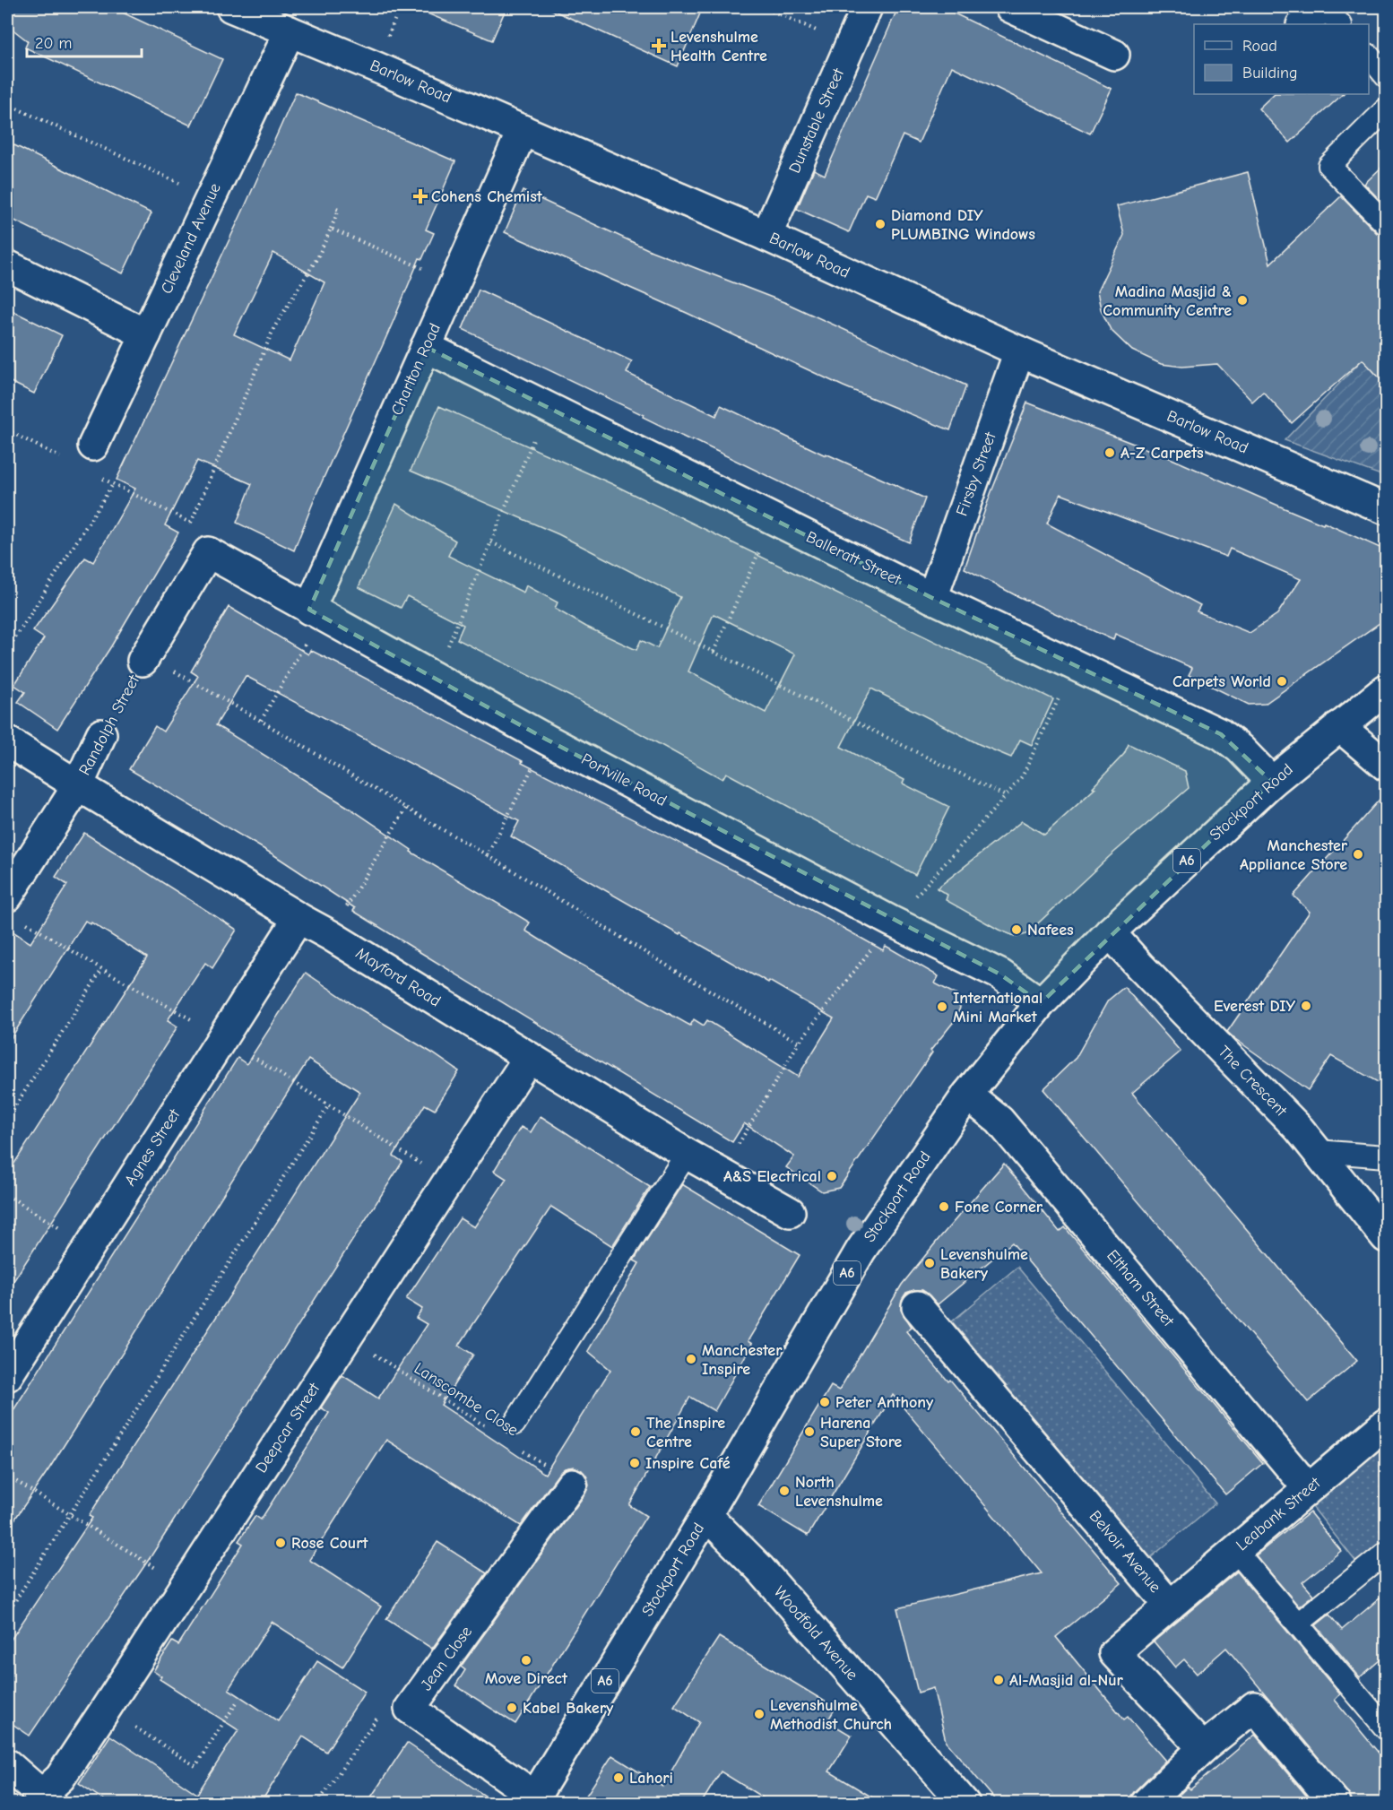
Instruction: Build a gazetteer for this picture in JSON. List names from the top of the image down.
{
  "streets": {
    "main road": [
      "Barlow Road",
      "Dunstable Street",
      "Cleveland Avenue",
      "Charlton Road",
      "Firsby Street",
      "Balleratt Street",
      "Randolph Street",
      "Portville Road",
      "Stockport Road",
      "A6",
      "Mayford Road",
      "The Crescent",
      "Agnes Street",
      "Eltham Street",
      "Deepcar Street",
      "Leabank Street",
      "Belvoir Avenue",
      "Woodfold Avenue",
      "Jean Close"
    ],
    "path": ["Lanscombe Close"]
  },
  "crossings": [
    ["Barlow Road", "Dunstable Street"],
    ["Barlow Road", "Cleveland Avenue"],
    ["Barlow Road", "Charlton Road"],
    ["Barlow Road", "Firsby Street"],
    ["Charlton Road", "Balleratt Street"],
    ["Charlton Road", "Portville Road"],
    ["Firsby Street", "Balleratt Street"],
    ["Balleratt Street", "Stockport Road"],
    ["Randolph Street", "Mayford Road"],
    ["Portville Road", "Stockport Road"],
    ["Stockport Road", "The Crescent"],
    ["Stockport Road", "Eltham Street"],
    ["Stockport Road", "Woodfold Avenue"],
    ["Mayford Road", "Agnes Street"],
    ["Mayford Road", "Deepcar Street"],
    ["Eltham Street", "Leabank Street"],
    ["Lanscombe Close", "Deepcar Street"],
    ["Lanscombe Close", "Jean Close"],
    ["Leabank Street", "Belvoir Avenue"]
  ],
  "places": {
    "health": ["Levenshulme Health Centre", "Cohens Chemist"],
    "other": [
      "Diamond DIY PLUMBING Windows",
      "Madina Masjid & Community Centre",
      "A-Z Carpets",
      "Carpets World",
      "Manchester Appliance Store",
      "Nafees",
      "Everest DIY",
      "International Mini Market",
      "A&S Electrical",
      "Fone Corner",
      "Levenshulme Bakery",
      "Manchester Inspire",
      "Peter Anthony",
      "The Inspire Centre",
      "Harena Super Store",
      "Inspire Café",
      "North Levenshulme",
      "Rose Court",
      "Move Direct",
      "Al-Masjid al-Nur",
      "Kabel Bakery",
      "Levenshulme Methodist Church",
      "Lahori"
    ]
  },
  "legend": ["Road", "Building"],
  "scale_bar": "20 m"
}
